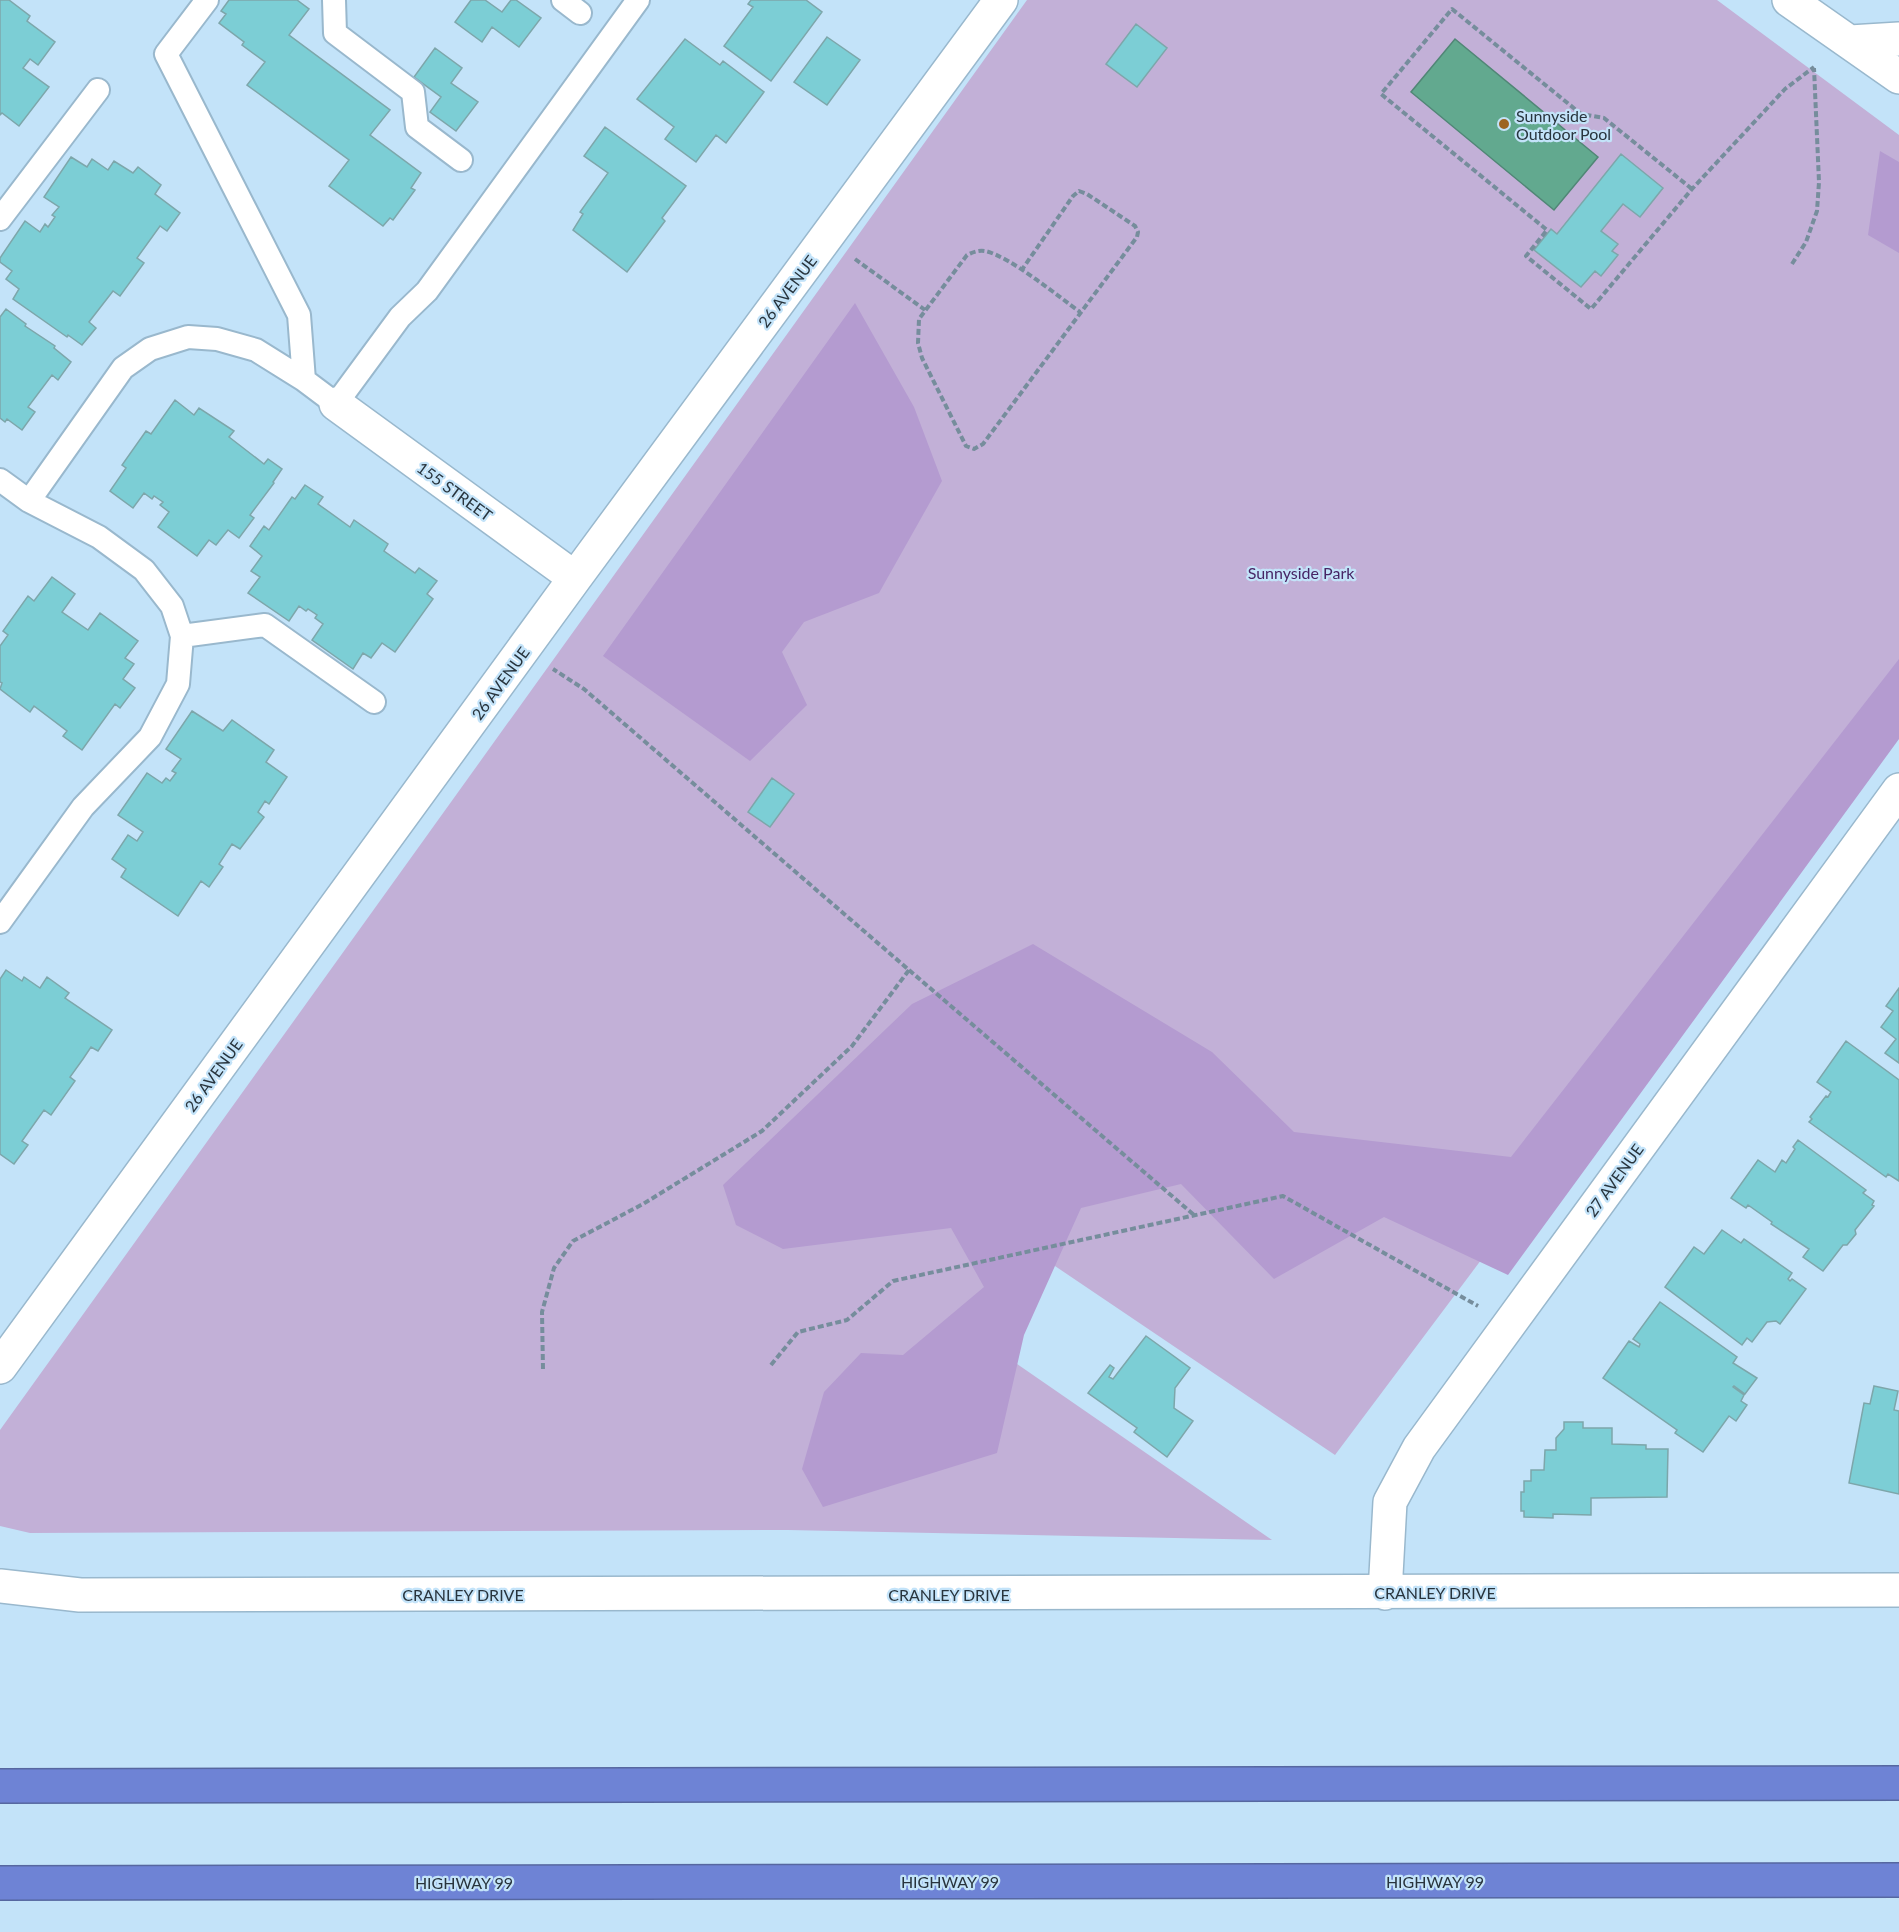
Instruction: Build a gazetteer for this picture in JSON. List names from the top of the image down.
{
  "streets": {
    "highway": ["HIGHWAY 99"],
    "street": [
      "26 AVENUE",
      "155 STREET",
      "27 AVENUE",
      "CRANLEY DRIVE"
    ]
  },
  "crossings": [
    ["26 AVENUE", "155 STREET"],
    ["27 AVENUE", "CRANLEY DRIVE"]
  ],
  "parks": ["Sunnyside Park"],
  "places": ["Sunnyside Outdoor Pool"]
}
